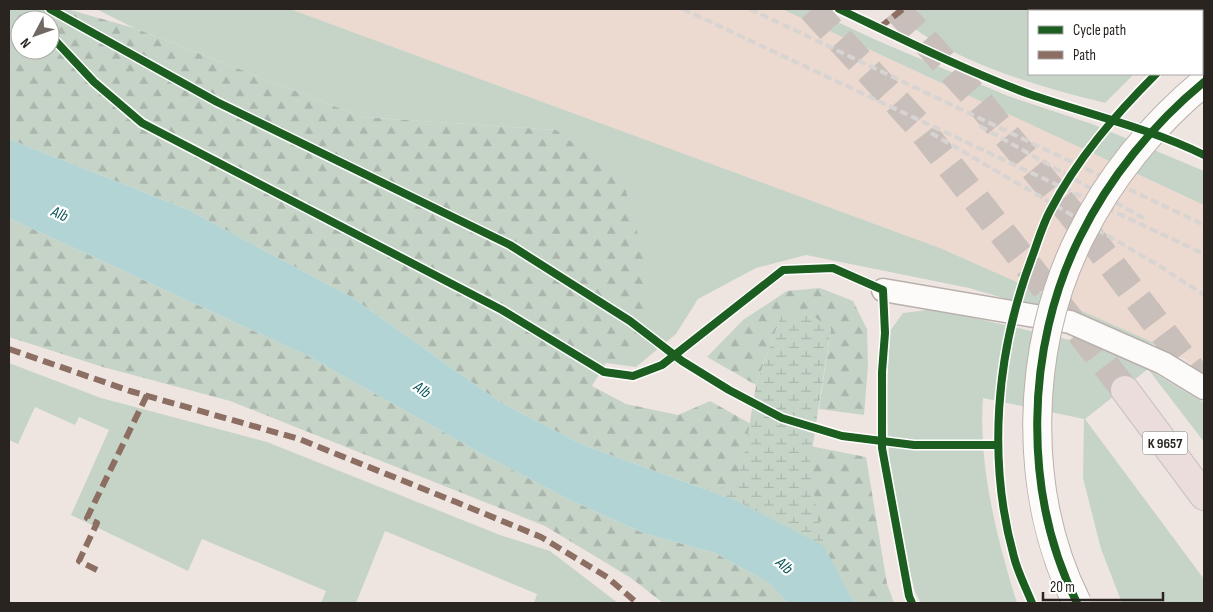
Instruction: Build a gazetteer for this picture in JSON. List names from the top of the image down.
{
  "streets": {
    "highway": ["K 9657"]
  },
  "water": ["Alb"],
  "legend": ["Cycle path", "Path"],
  "scale_bar": "20 m",
  "north": "bottom left"
}
